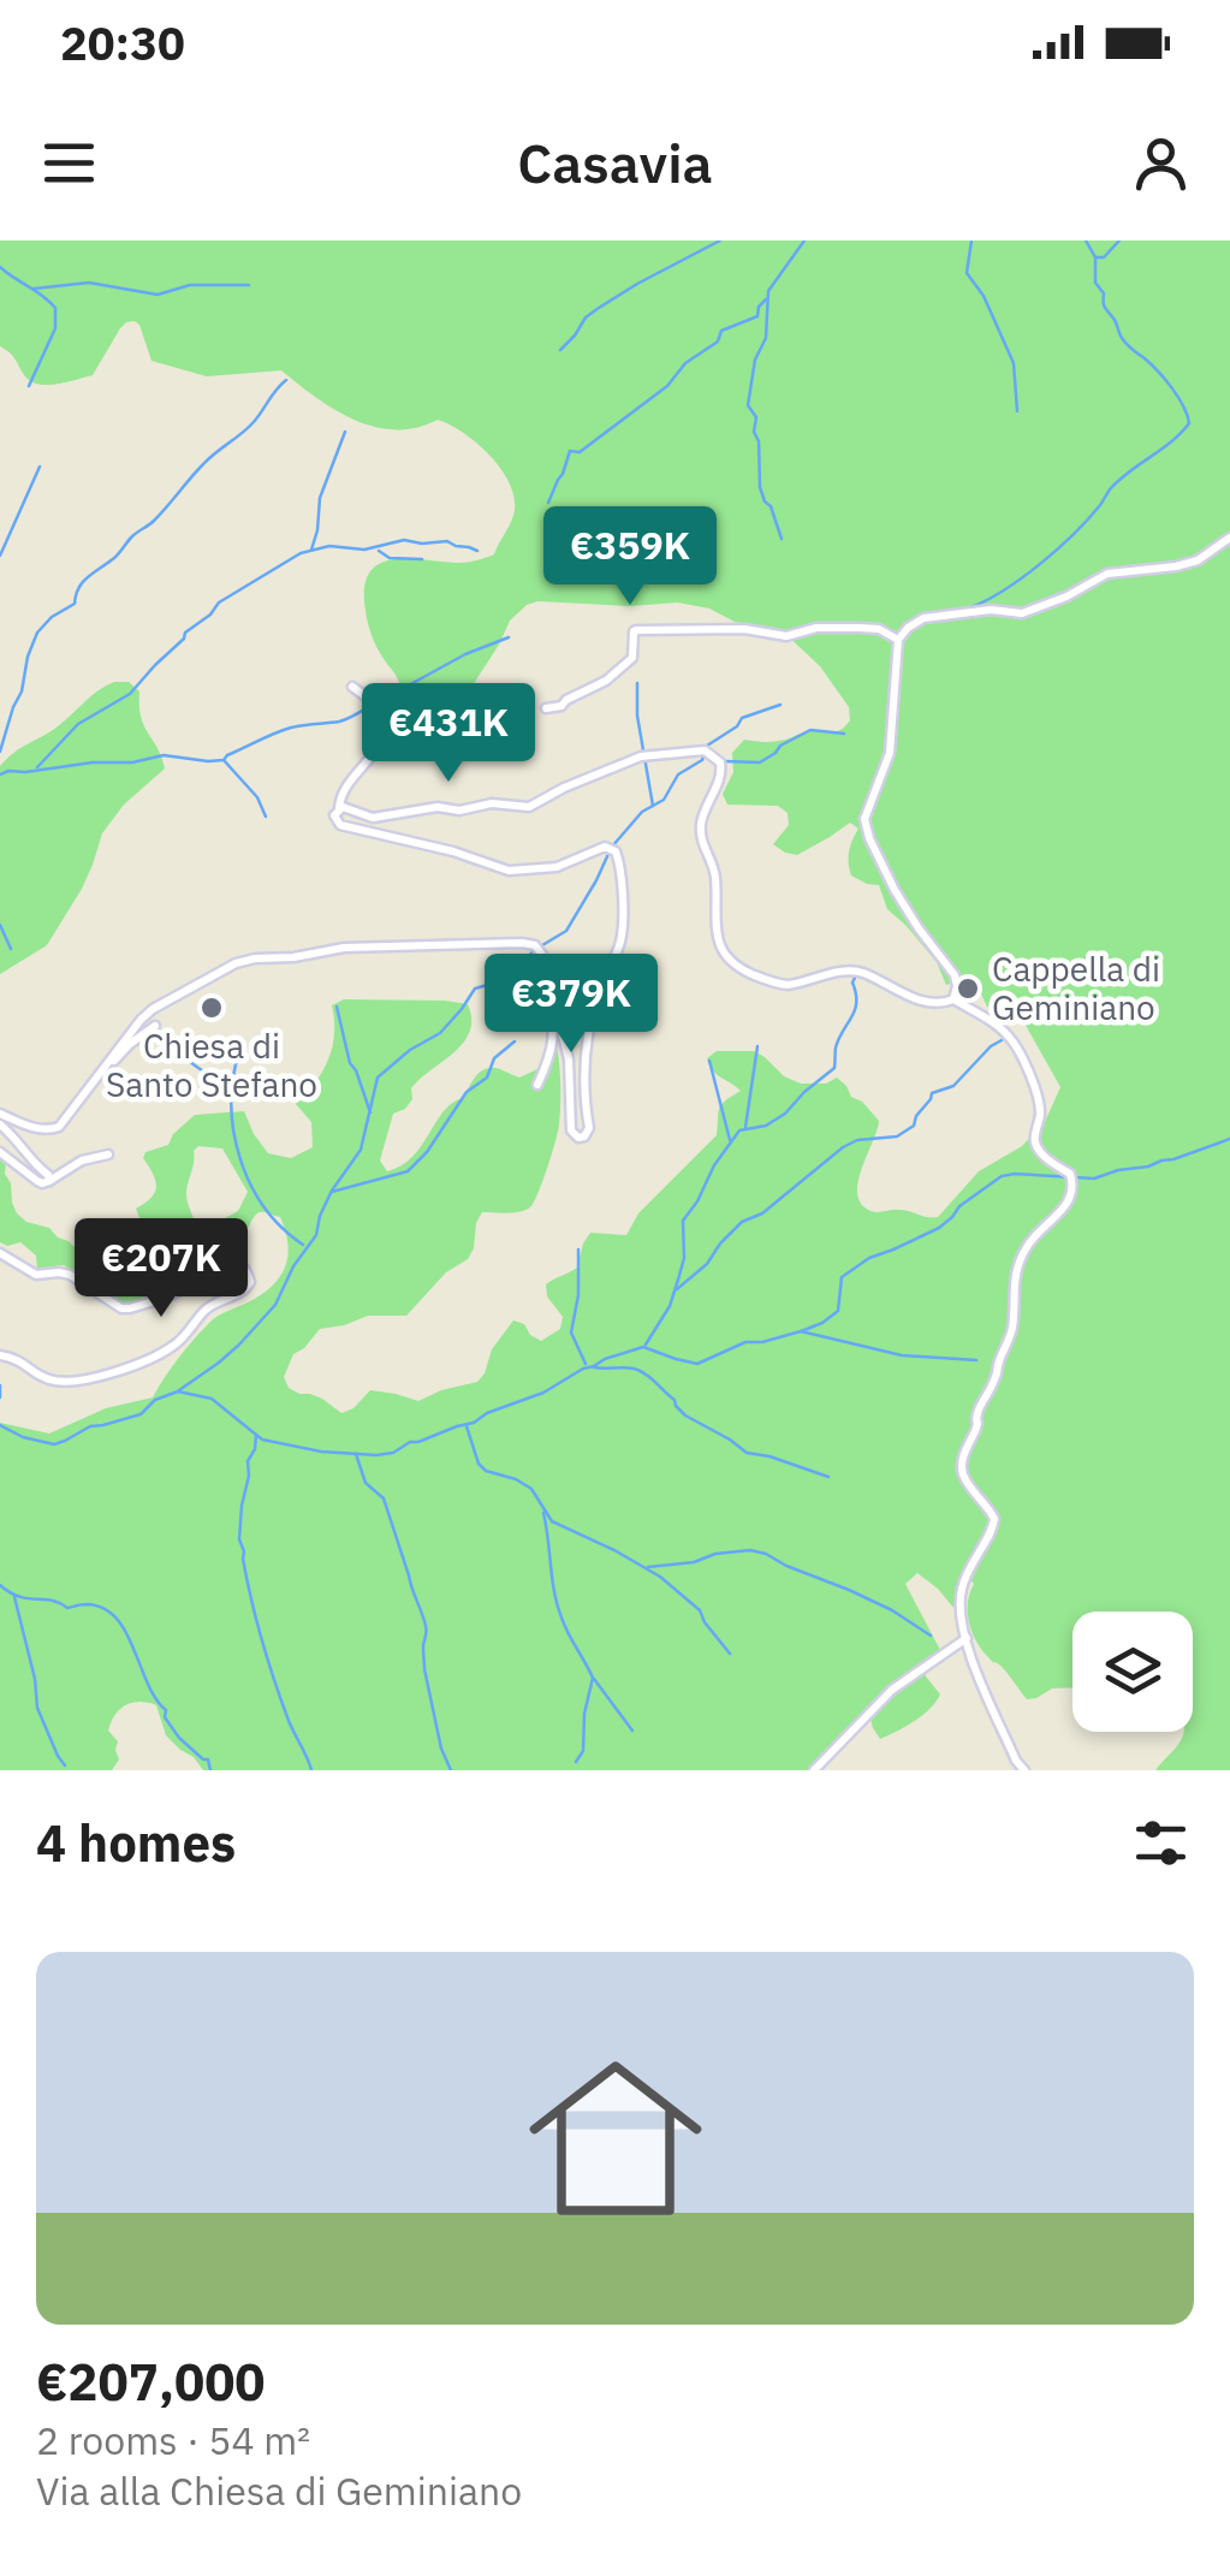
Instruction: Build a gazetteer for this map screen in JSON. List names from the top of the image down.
{
  "places": ["Cappella di Geminiano", "Chiesa di Santo Stefano"],
  "page": {
    "status": "20:30",
    "header": "Casavia",
    "price": [
      "€359K",
      "€431K",
      "€379K",
      "€207K"
    ],
    "heading": "4 homes",
    "list": [
      {
        "name": "€207,000",
        "note": "2 rooms · 54 m² · Via alla Chiesa di Geminiano"
      }
    ]
  }
}
